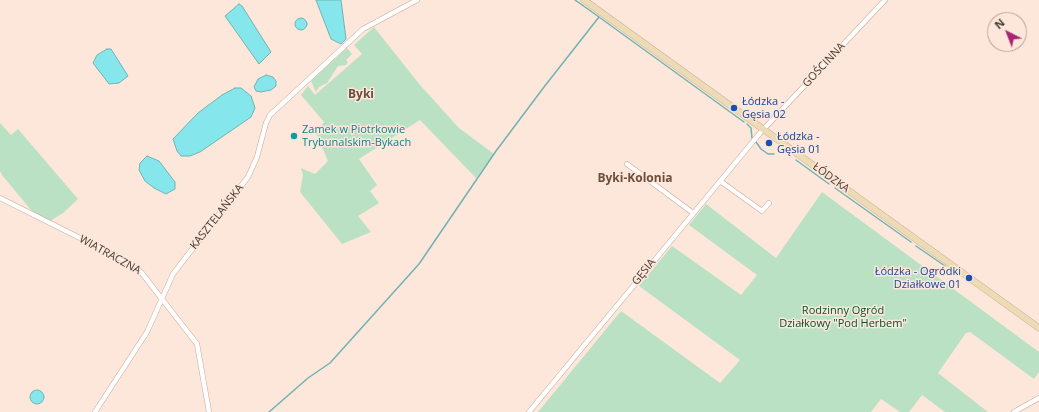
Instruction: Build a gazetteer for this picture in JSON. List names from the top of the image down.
{
  "streets": {
    "main road": ["ŁÓDZKA"],
    "street": [
      "GOŚCINNA",
      "KASZTELAŃSKA",
      "WIATRACZNA",
      "GĘSIA"
    ]
  },
  "crossings": [
    ["GOŚCINNA", "ŁÓDZKA"],
    ["GOŚCINNA", "GĘSIA"],
    ["ŁÓDZKA", "GĘSIA"],
    ["KASZTELAŃSKA", "WIATRACZNA"]
  ],
  "districts": ["Byki", "Byki-Kolonia"],
  "parks": ["Rodzinny Ogród Działkowy \"Pod Herbem\""],
  "places": [
    "Łódzka - Gęsia 02",
    "Zamek w Piotrkowie Trybunalskim-Bykach",
    "Łódzka - Gęsia 01",
    "Łódzka - Ogródki Działkowe 01"
  ],
  "north": "top left"
}
